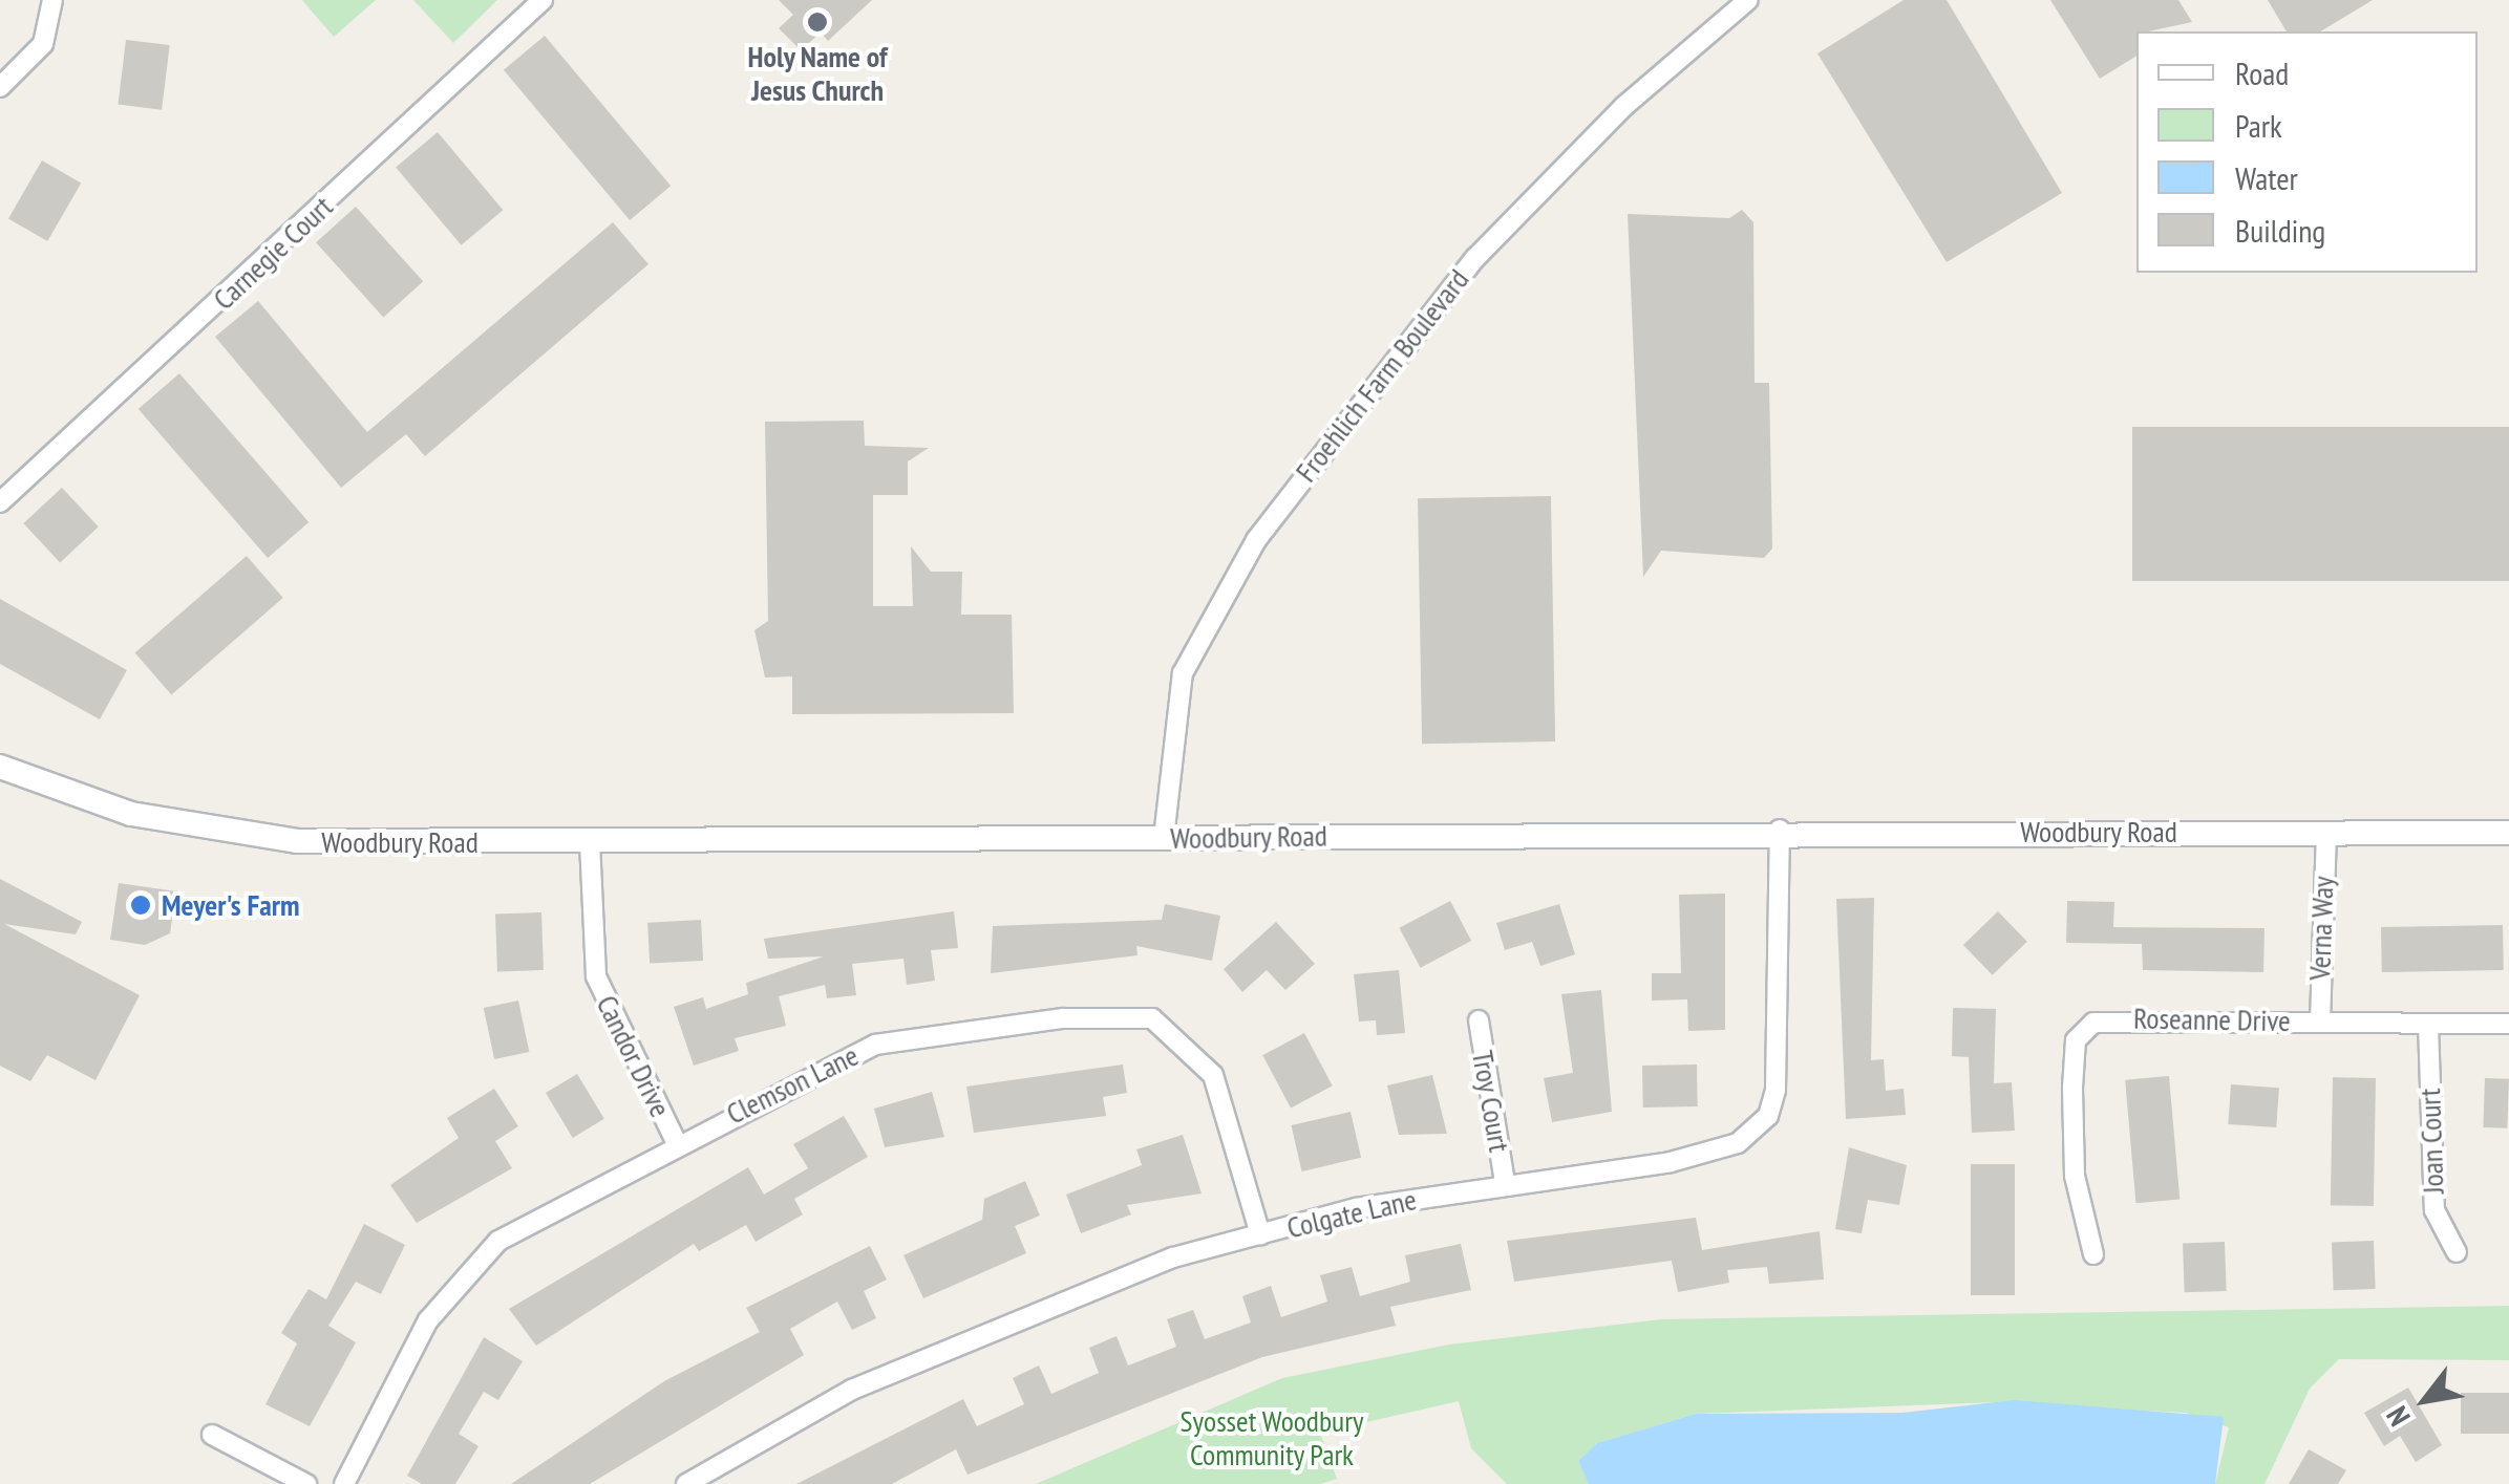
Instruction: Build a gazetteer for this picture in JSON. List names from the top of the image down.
{
  "streets": {
    "main road": ["Woodbury Road"],
    "street": [
      "Carnegie Court",
      "Froehlich Farm Boulevard",
      "Verna Way",
      "Roseanne Drive",
      "Candor Drive",
      "Clemson Lane",
      "Troy Court",
      "Joan Court",
      "Colgate Lane"
    ]
  },
  "crossings": [
    ["Froehlich Farm Boulevard", "Woodbury Road"],
    ["Woodbury Road", "Verna Way"],
    ["Woodbury Road", "Candor Drive"],
    ["Woodbury Road", "Colgate Lane"],
    ["Verna Way", "Roseanne Drive"],
    ["Roseanne Drive", "Joan Court"],
    ["Candor Drive", "Clemson Lane"],
    ["Clemson Lane", "Colgate Lane"],
    ["Troy Court", "Colgate Lane"]
  ],
  "parks": ["Syosset Woodbury Community Park"],
  "places": ["Holy Name of Jesus Church", "Meyer's Farm"],
  "legend": [
    "Road",
    "Park",
    "Water",
    "Building"
  ],
  "north": "bottom left"
}
